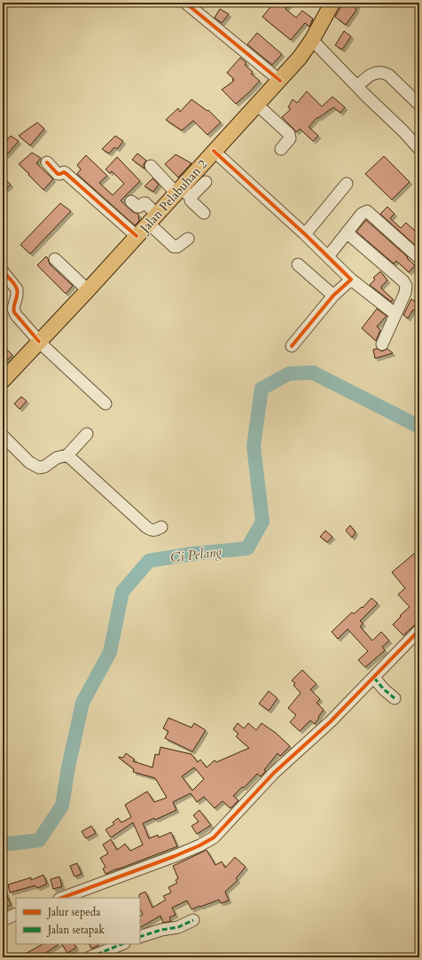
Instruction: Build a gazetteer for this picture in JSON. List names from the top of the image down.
{
  "streets": {
    "main road": ["Jalan Pelabuhan 2"]
  },
  "water": ["Ci Pelang"],
  "legend": ["Jalur sepeda", "Jalan setapak"]
}
